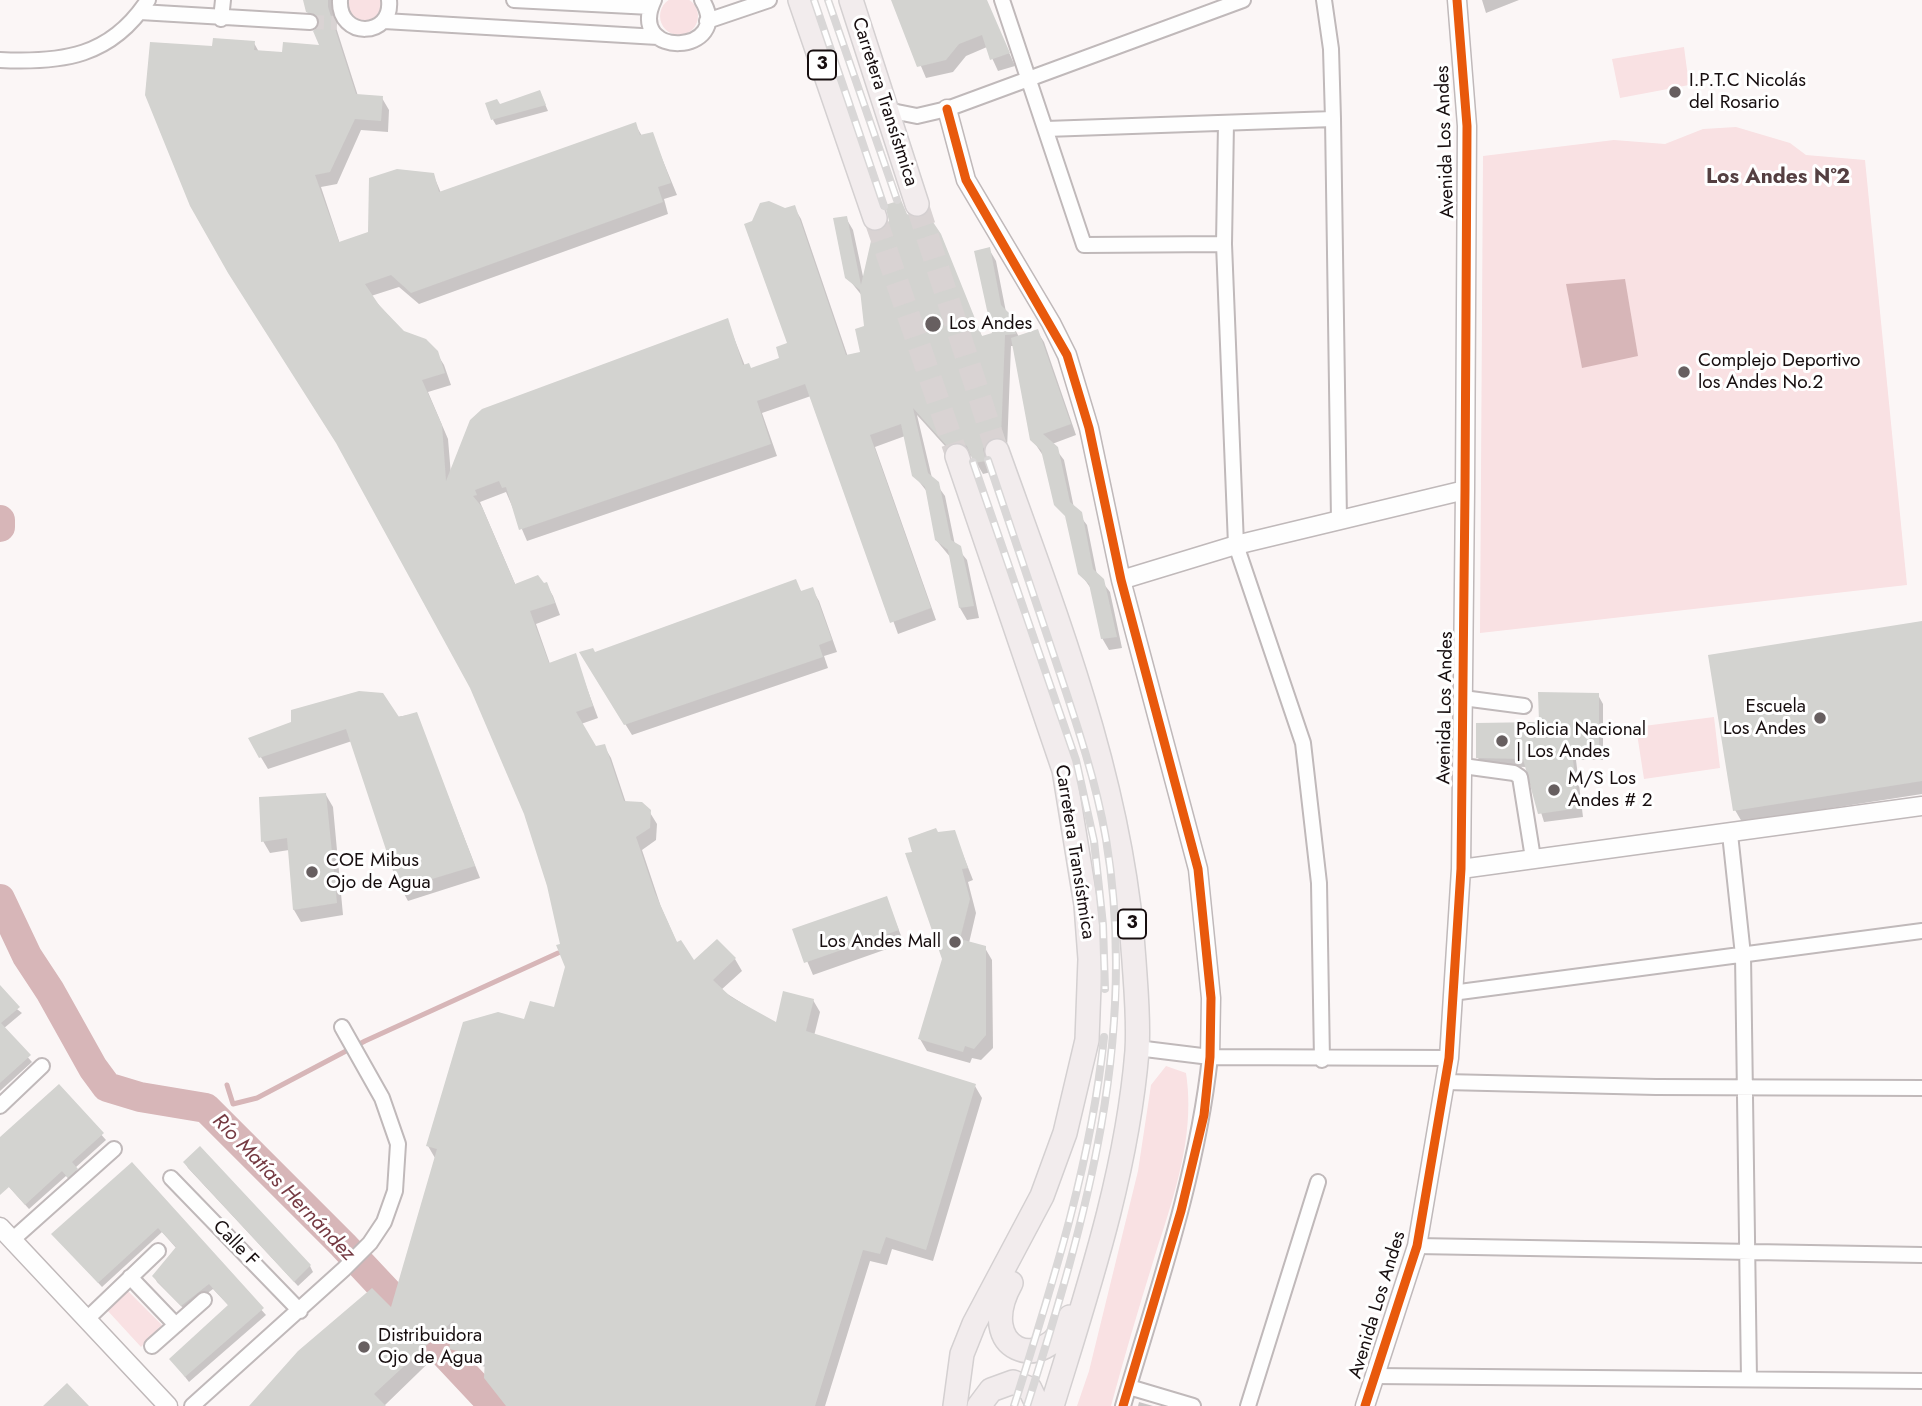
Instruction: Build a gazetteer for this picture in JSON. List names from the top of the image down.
{
  "streets": {
    "main road": ["3", "Carretera Transístmica"],
    "street": ["Avenida Los Andes", "Calle F"]
  },
  "districts": ["Los Andes Nº2"],
  "water": ["Río Matías Hernández"],
  "places": [
    "I.P.T.C Nicolás del Rosario",
    "Los Andes",
    "Complejo Deportivo los Andes No.2",
    "Escuela Los Andes",
    "Policia Nacional | Los Andes",
    "M/S Los Andes # 2",
    "COE Mibus Ojo de Agua",
    "Los Andes Mall",
    "Distribuidora Ojo de Agua"
  ]
}
